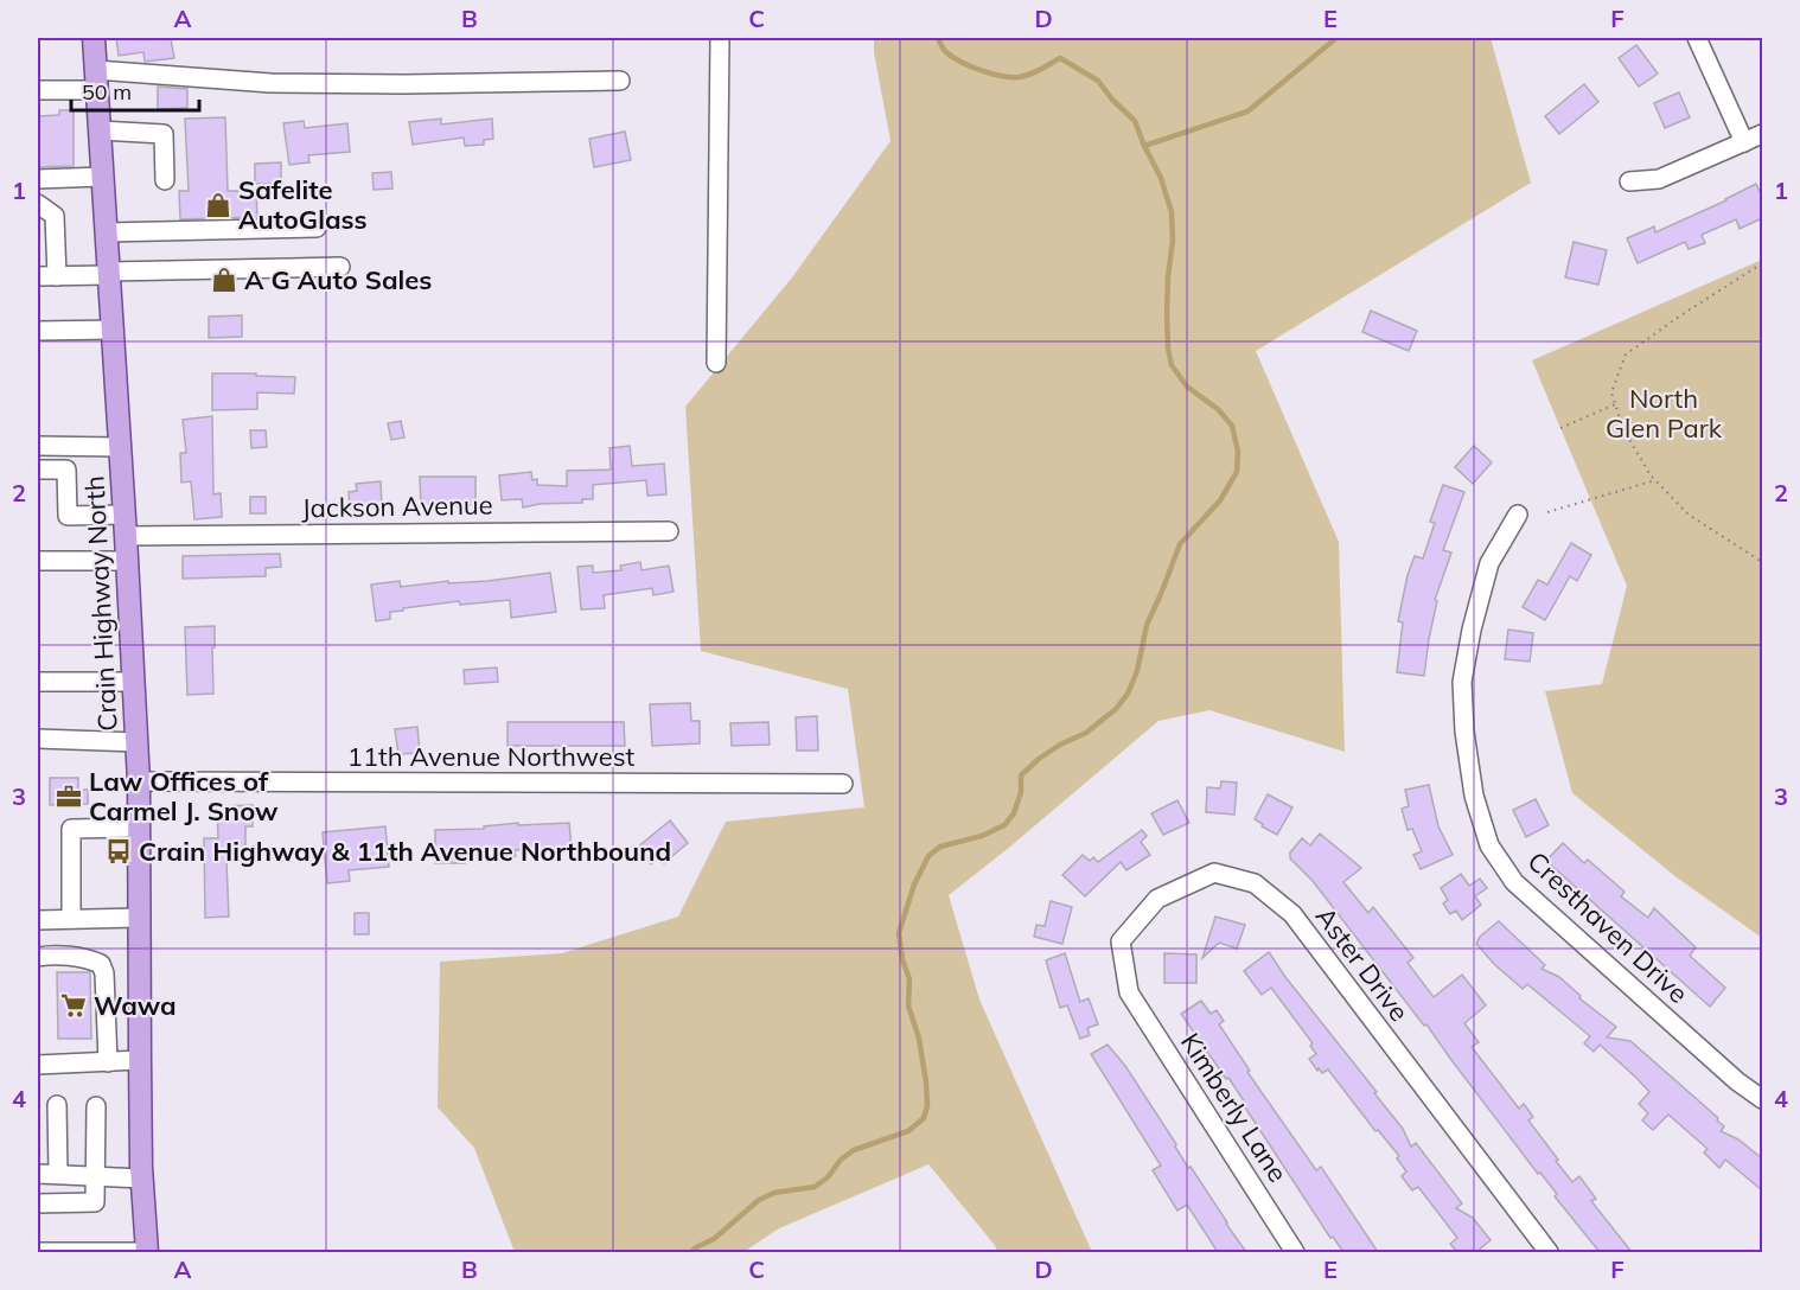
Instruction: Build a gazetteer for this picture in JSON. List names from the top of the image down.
{
  "streets": {
    "main road": ["Crain Highway North"],
    "street": [
      "Jackson Avenue",
      "11th Avenue Northwest",
      "Cresthaven Drive",
      "Aster Drive",
      "Kimberly Lane"
    ]
  },
  "crossings": [
    ["Jackson Avenue", "Crain Highway North"],
    ["Crain Highway North", "11th Avenue Northwest"],
    ["Aster Drive", "Kimberly Lane"]
  ],
  "parks": ["North Glen Park"],
  "places": {
    "shop": ["Safelite AutoGlass", "A G Auto Sales"],
    "office": ["Law Offices of Carmel J. Snow"],
    "bus stop": ["Crain Highway & 11th Avenue Northbound"],
    "supermarket": ["Wawa"]
  },
  "scale_bar": "50 m",
  "grid": {
    "columns": [
      "A",
      "B",
      "C",
      "D",
      "E",
      "F"
    ],
    "rows": [
      "1",
      "2",
      "3",
      "4"
    ]
  }
}
